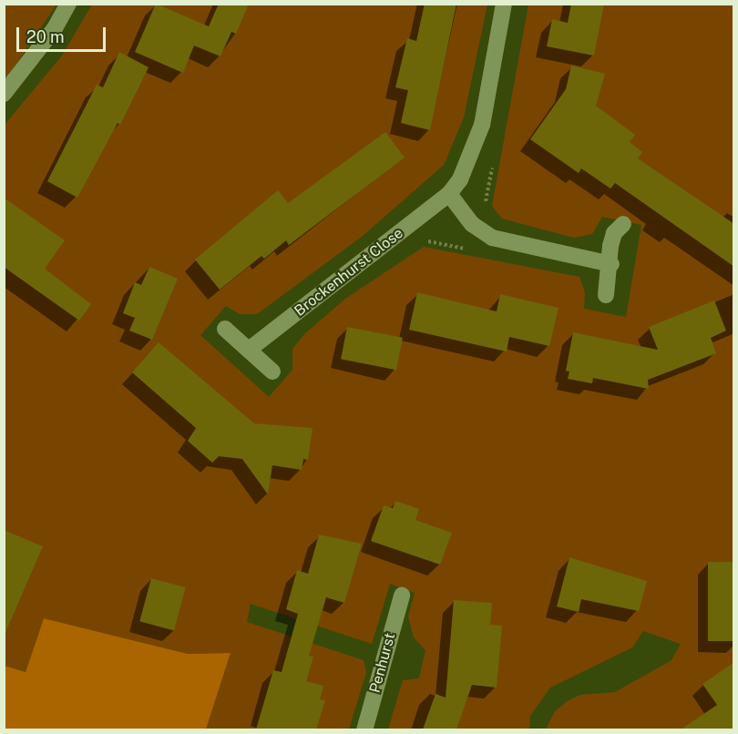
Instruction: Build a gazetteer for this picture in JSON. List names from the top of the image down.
{
  "streets": {
    "street": ["Brockenhurst Close", "Penhurst"]
  },
  "scale_bar": "20 m"
}
